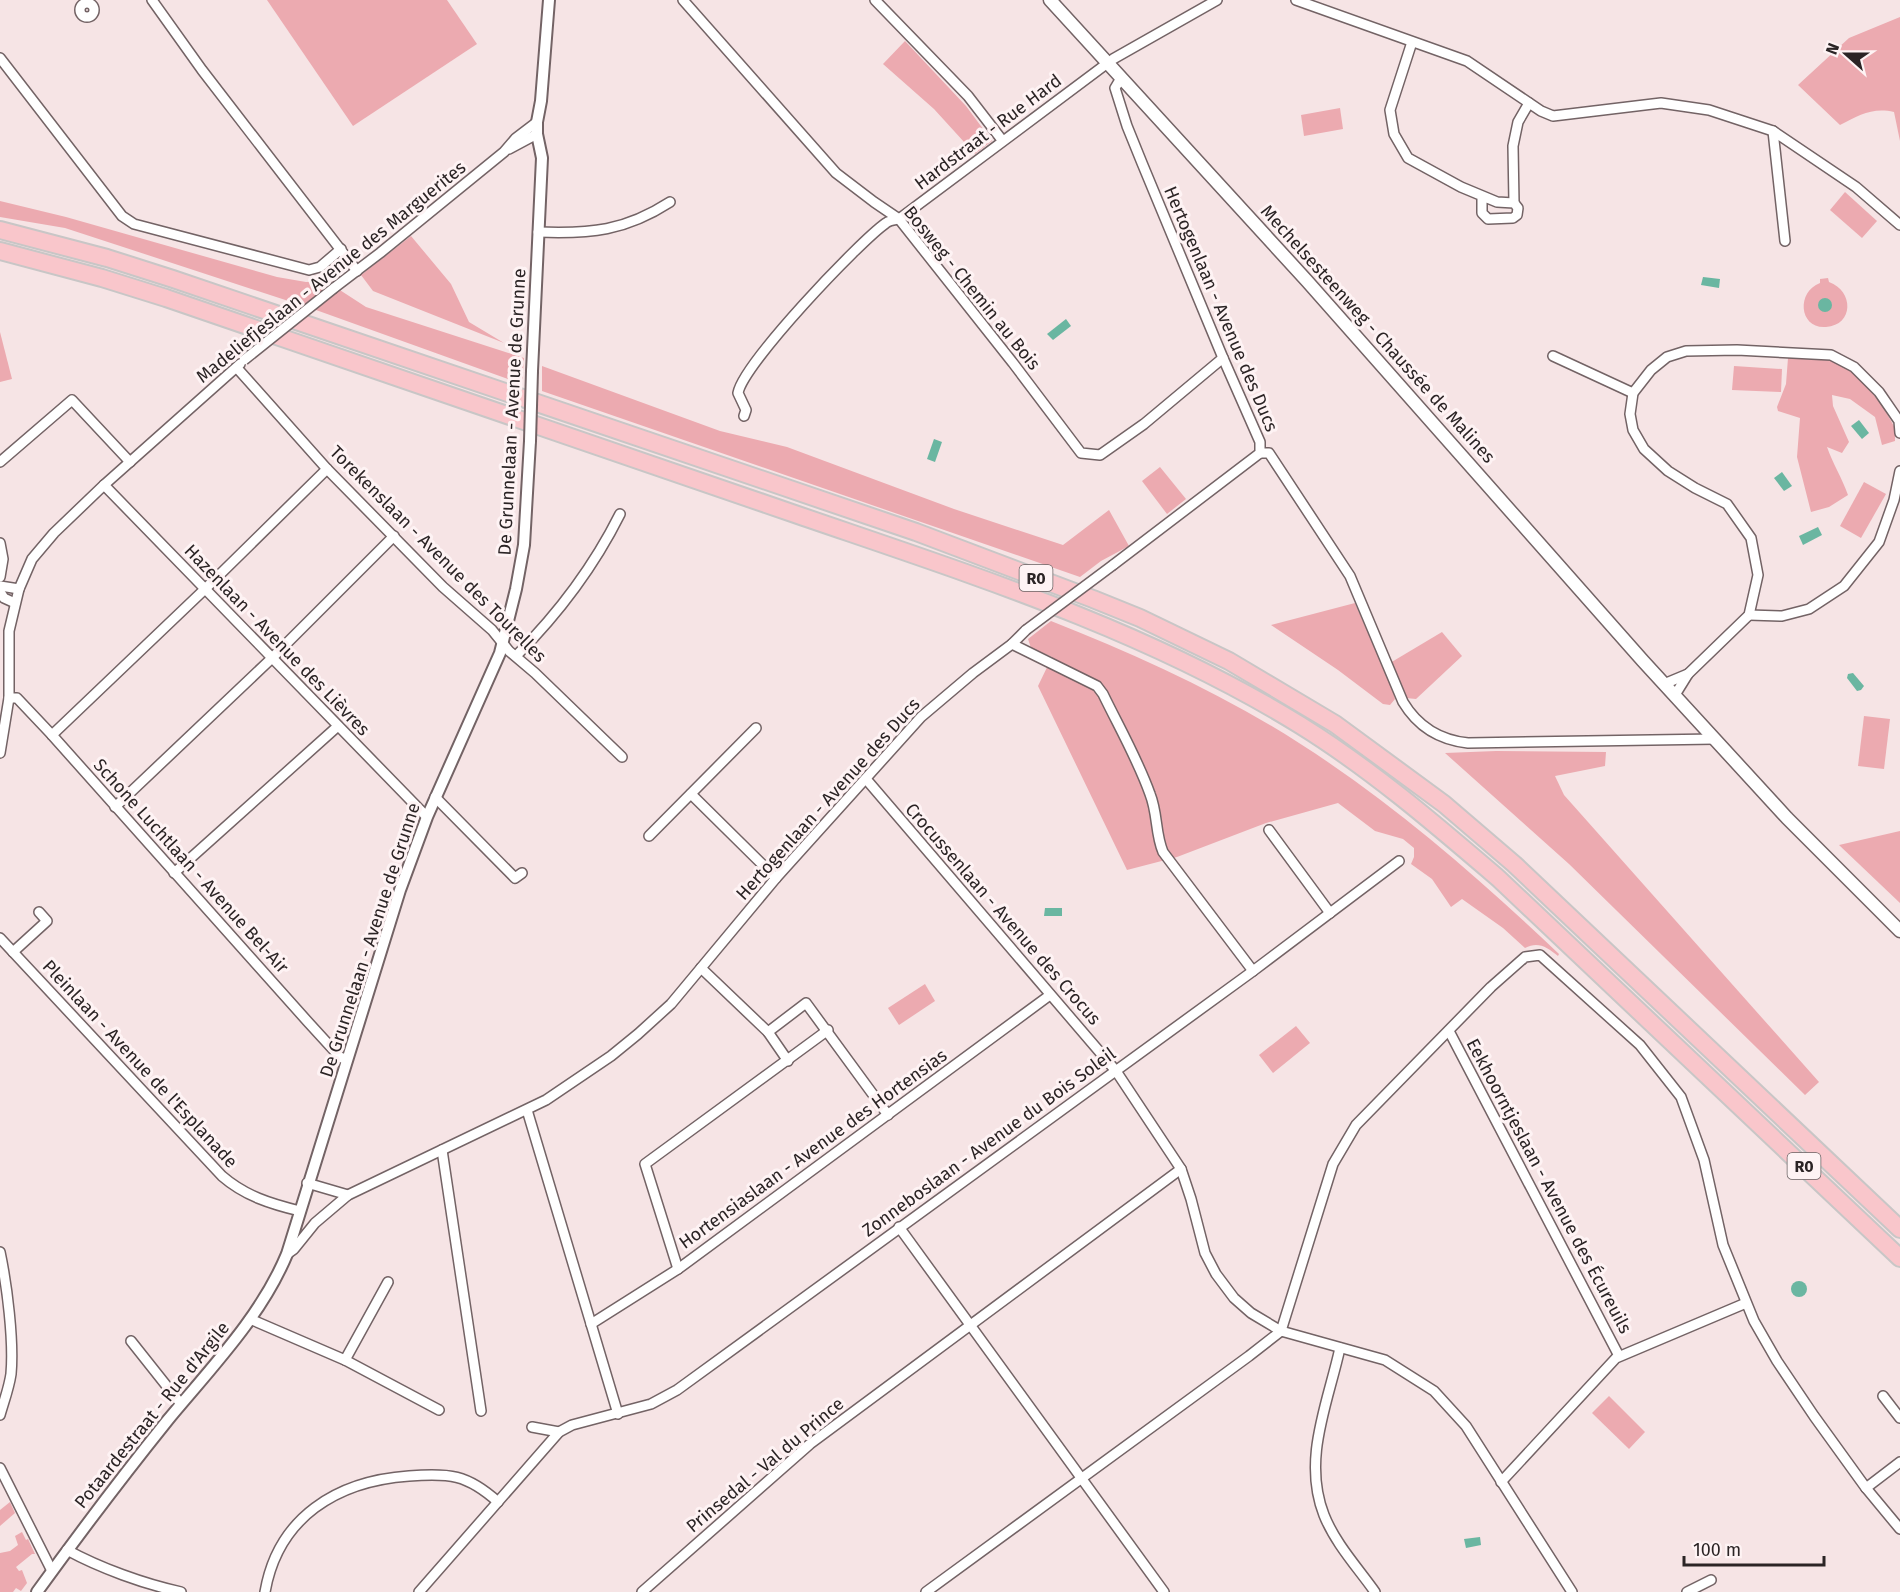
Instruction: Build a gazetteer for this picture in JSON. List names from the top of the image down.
{
  "streets": {
    "highway": ["R0"],
    "main road": ["Mechelsesteenweg - Chaussée de Malines"],
    "street": [
      "Hardstraat - Rue Hard",
      "Madeliefjeslaan - Avenue des Marguerites",
      "Bosweg - Chemin au Bois",
      "Hertogenlaan - Avenue des Ducs",
      "De Grunnelaan - Avenue de Grunne",
      "Torekenslaan - Avenue des Tourelles",
      "Hazenlaan - Avenue des Lièvres",
      "Schone Luchtlaan - Avenue Bel-Air",
      "Crocussenlaan - Avenue des Crocus",
      "Pleinlaan - Avenue de l'Esplanade",
      "Zonneboslaan - Avenue du Bois Soleil",
      "Hortensiaslaan - Avenue des Hortensias",
      "Eekhoorntjeslaan - Avenue des Écureuils",
      "Potaardestraat - Rue d'Argile",
      "Prinsedal - Val du Prince"
    ]
  },
  "crossings": [
    ["Hardstraat - Rue Hard", "Bosweg - Chemin au Bois"],
    ["Hardstraat - Rue Hard", "Mechelsesteenweg - Chaussée de Malines"],
    ["Madeliefjeslaan - Avenue des Marguerites", "De Grunnelaan - Avenue de Grunne"],
    ["Madeliefjeslaan - Avenue des Marguerites", "Torekenslaan - Avenue des Tourelles"],
    ["Madeliefjeslaan - Avenue des Marguerites", "Hazenlaan - Avenue des Lièvres"],
    ["Madeliefjeslaan - Avenue des Marguerites", "Schone Luchtlaan - Avenue Bel-Air"],
    ["Bosweg - Chemin au Bois", "Hertogenlaan - Avenue des Ducs"],
    ["Hertogenlaan - Avenue des Ducs", "Mechelsesteenweg - Chaussée de Malines"],
    ["Hertogenlaan - Avenue des Ducs", "De Grunnelaan - Avenue de Grunne"],
    ["Hertogenlaan - Avenue des Ducs", "Crocussenlaan - Avenue des Crocus"],
    ["Hertogenlaan - Avenue des Ducs", "Potaardestraat - Rue d'Argile"],
    ["De Grunnelaan - Avenue de Grunne", "Torekenslaan - Avenue des Tourelles"],
    ["De Grunnelaan - Avenue de Grunne", "Hazenlaan - Avenue des Lièvres"],
    ["De Grunnelaan - Avenue de Grunne", "Schone Luchtlaan - Avenue Bel-Air"],
    ["De Grunnelaan - Avenue de Grunne", "Pleinlaan - Avenue de l'Esplanade"],
    ["De Grunnelaan - Avenue de Grunne", "Potaardestraat - Rue d'Argile"],
    ["Crocussenlaan - Avenue des Crocus", "Zonneboslaan - Avenue du Bois Soleil"],
    ["Crocussenlaan - Avenue des Crocus", "Hortensiaslaan - Avenue des Hortensias"],
    ["Crocussenlaan - Avenue des Crocus", "Prinsedal - Val du Prince"]
  ],
  "scale_bar": "100 m",
  "north": "left"
}
